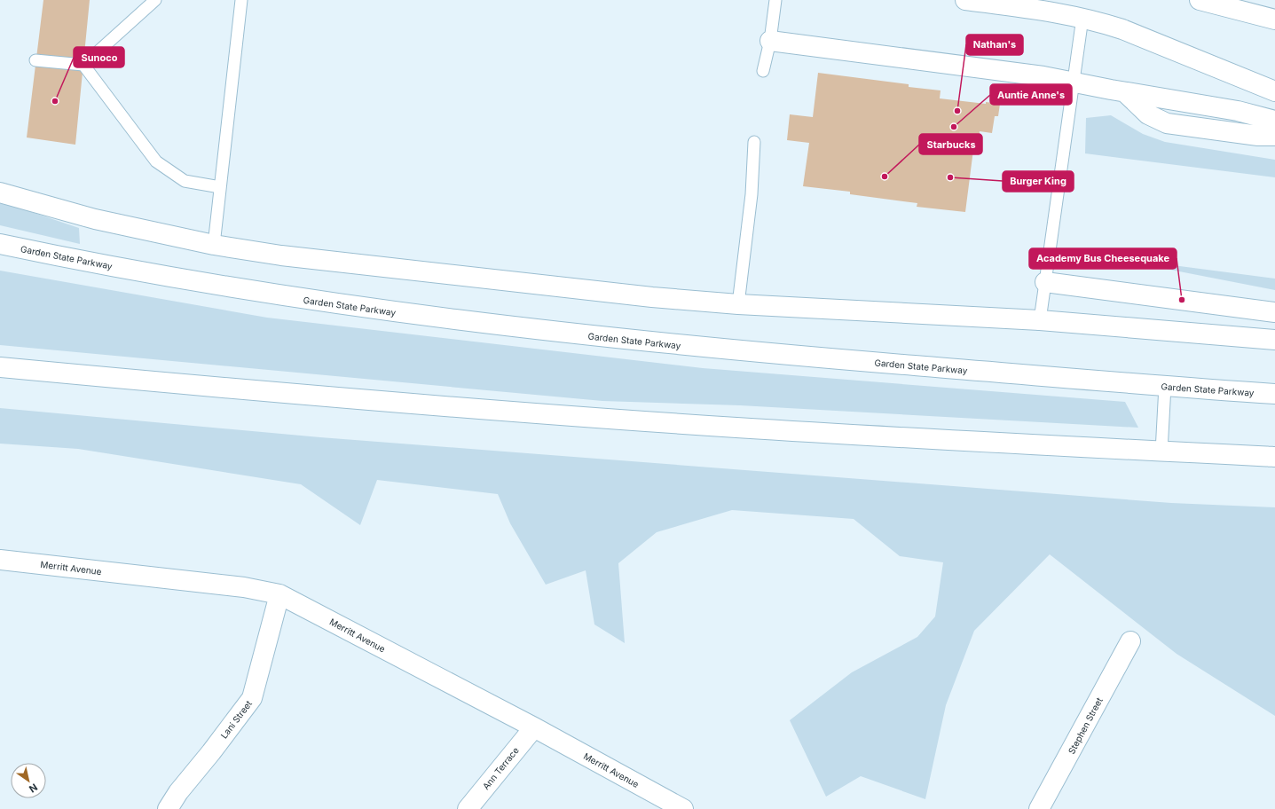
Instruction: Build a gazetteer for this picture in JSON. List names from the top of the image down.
{
  "streets": {
    "main road": [
      "Garden State Parkway",
      "Merritt Avenue",
      "Lani Street",
      "Stephen Street",
      "Ann Terrace"
    ]
  },
  "crossings": [
    ["Merritt Avenue", "Lani Street"],
    ["Merritt Avenue", "Ann Terrace"]
  ],
  "places": [
    "Sunoco",
    "Nathan's",
    "Auntie Anne's",
    "Starbucks",
    "Burger King",
    "Academy Bus Cheesequake"
  ],
  "north": "bottom right"
}
